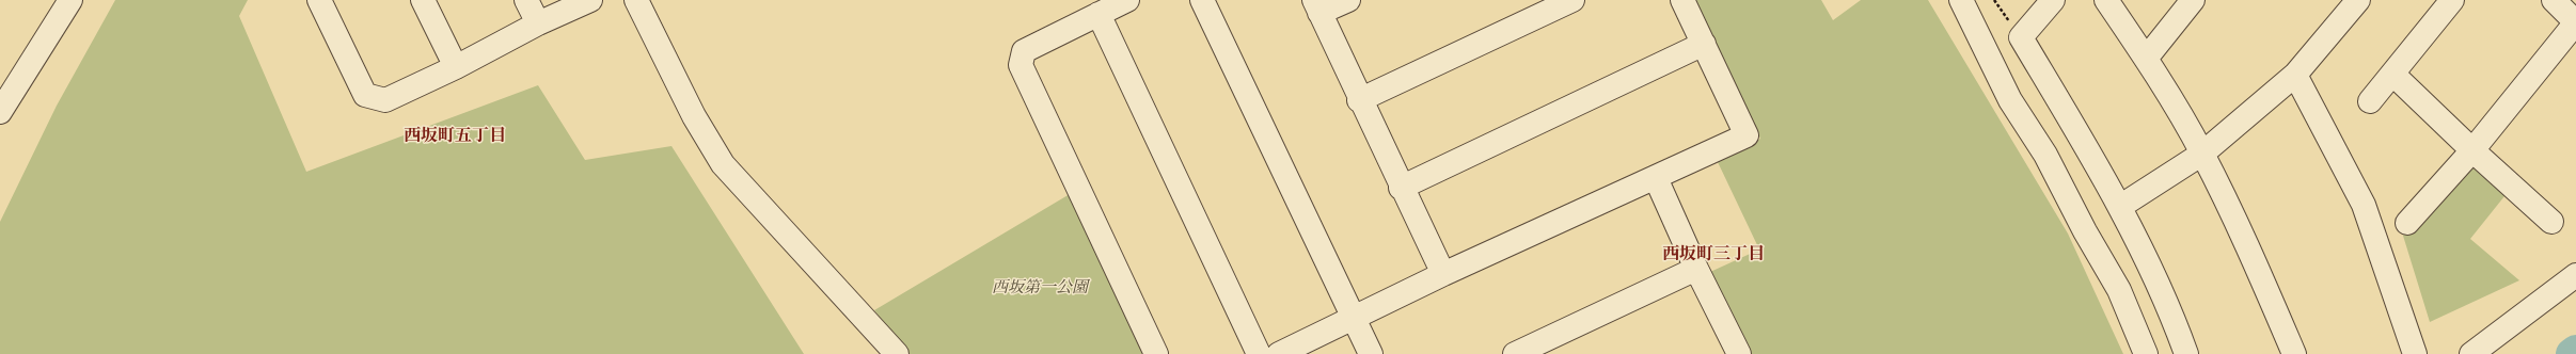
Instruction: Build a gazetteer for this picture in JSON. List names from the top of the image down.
{
  "districts": ["西坂町五丁目", "西坂町三丁目"],
  "parks": ["西坂第一公園"]
}
